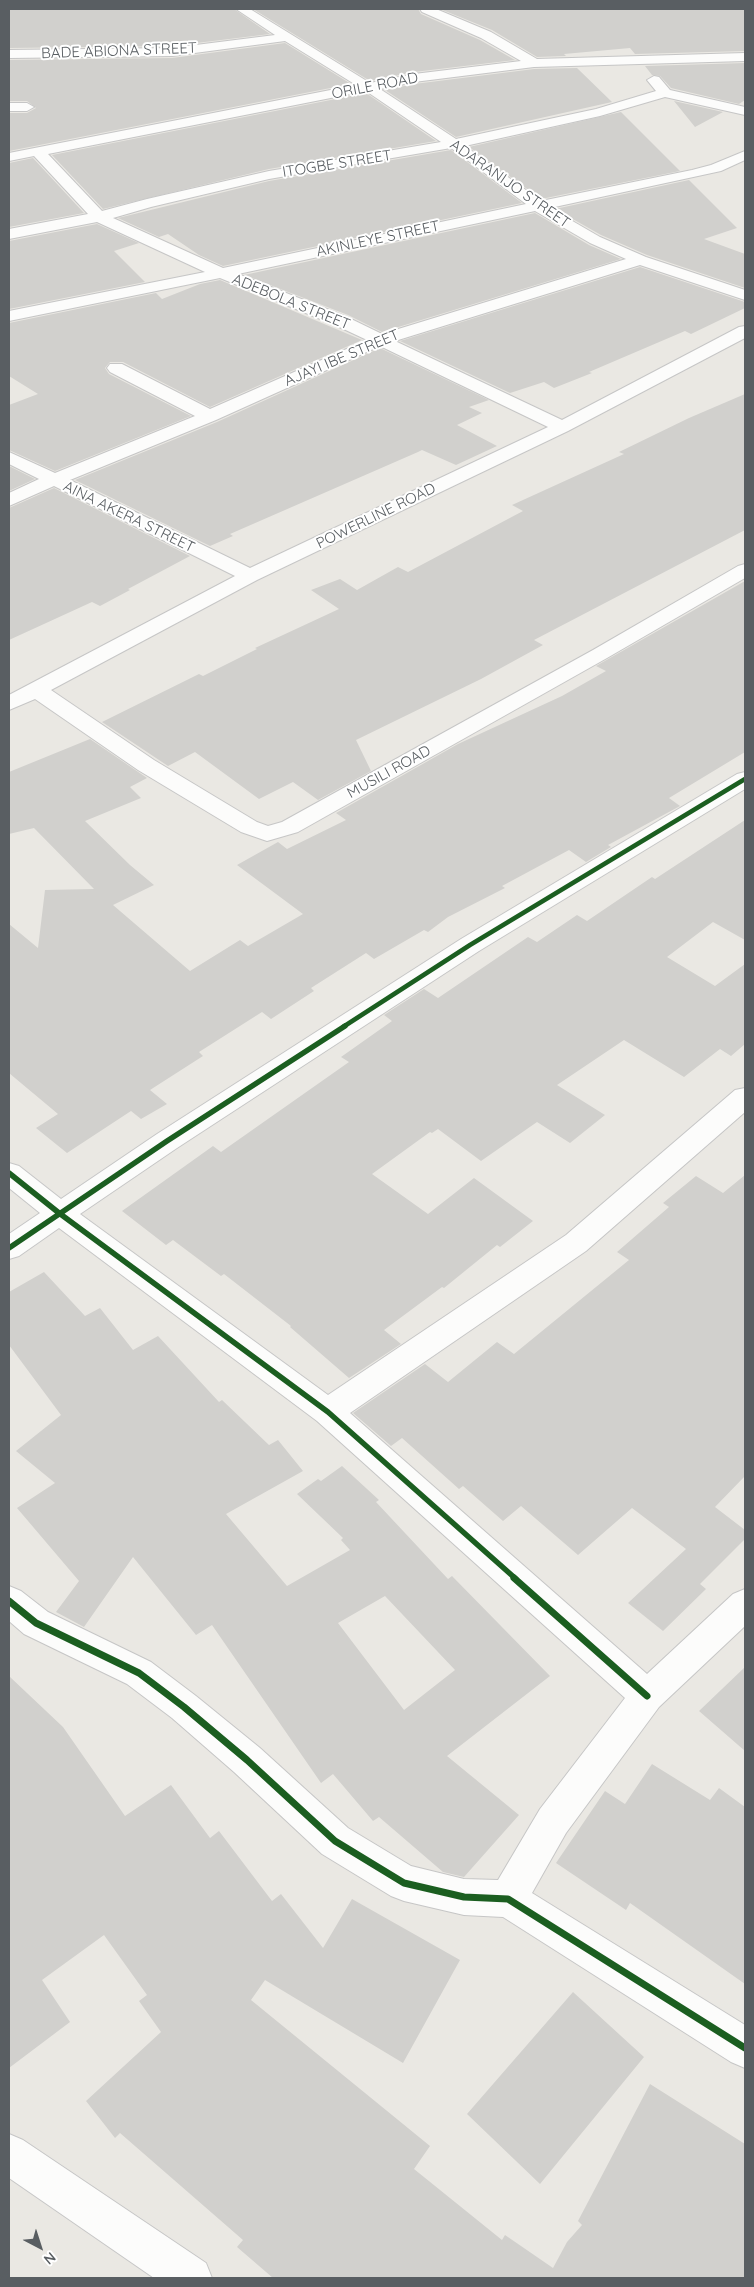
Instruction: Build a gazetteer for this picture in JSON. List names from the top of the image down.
{
  "streets": {
    "street": [
      "BADE ABIONA STREET",
      "ORILE ROAD",
      "ITOGBE STREET",
      "ADARANIJO STREET",
      "AKINLEYE STREET",
      "ADEBOLA STREET",
      "AJAYI IBE STREET",
      "POWERLINE ROAD",
      "AINA AKERA STREET",
      "MUSILI ROAD"
    ]
  },
  "crossings": [
    ["BADE ABIONA STREET", "ADARANIJO STREET"],
    ["ORILE ROAD", "ADARANIJO STREET"],
    ["ORILE ROAD", "ADEBOLA STREET"],
    ["ITOGBE STREET", "ADARANIJO STREET"],
    ["ITOGBE STREET", "ADEBOLA STREET"],
    ["ADARANIJO STREET", "AKINLEYE STREET"],
    ["ADARANIJO STREET", "AJAYI IBE STREET"],
    ["AKINLEYE STREET", "ADEBOLA STREET"],
    ["ADEBOLA STREET", "AJAYI IBE STREET"],
    ["ADEBOLA STREET", "POWERLINE ROAD"],
    ["AJAYI IBE STREET", "AINA AKERA STREET"],
    ["POWERLINE ROAD", "AINA AKERA STREET"],
    ["POWERLINE ROAD", "MUSILI ROAD"]
  ],
  "north": "bottom right"
}
